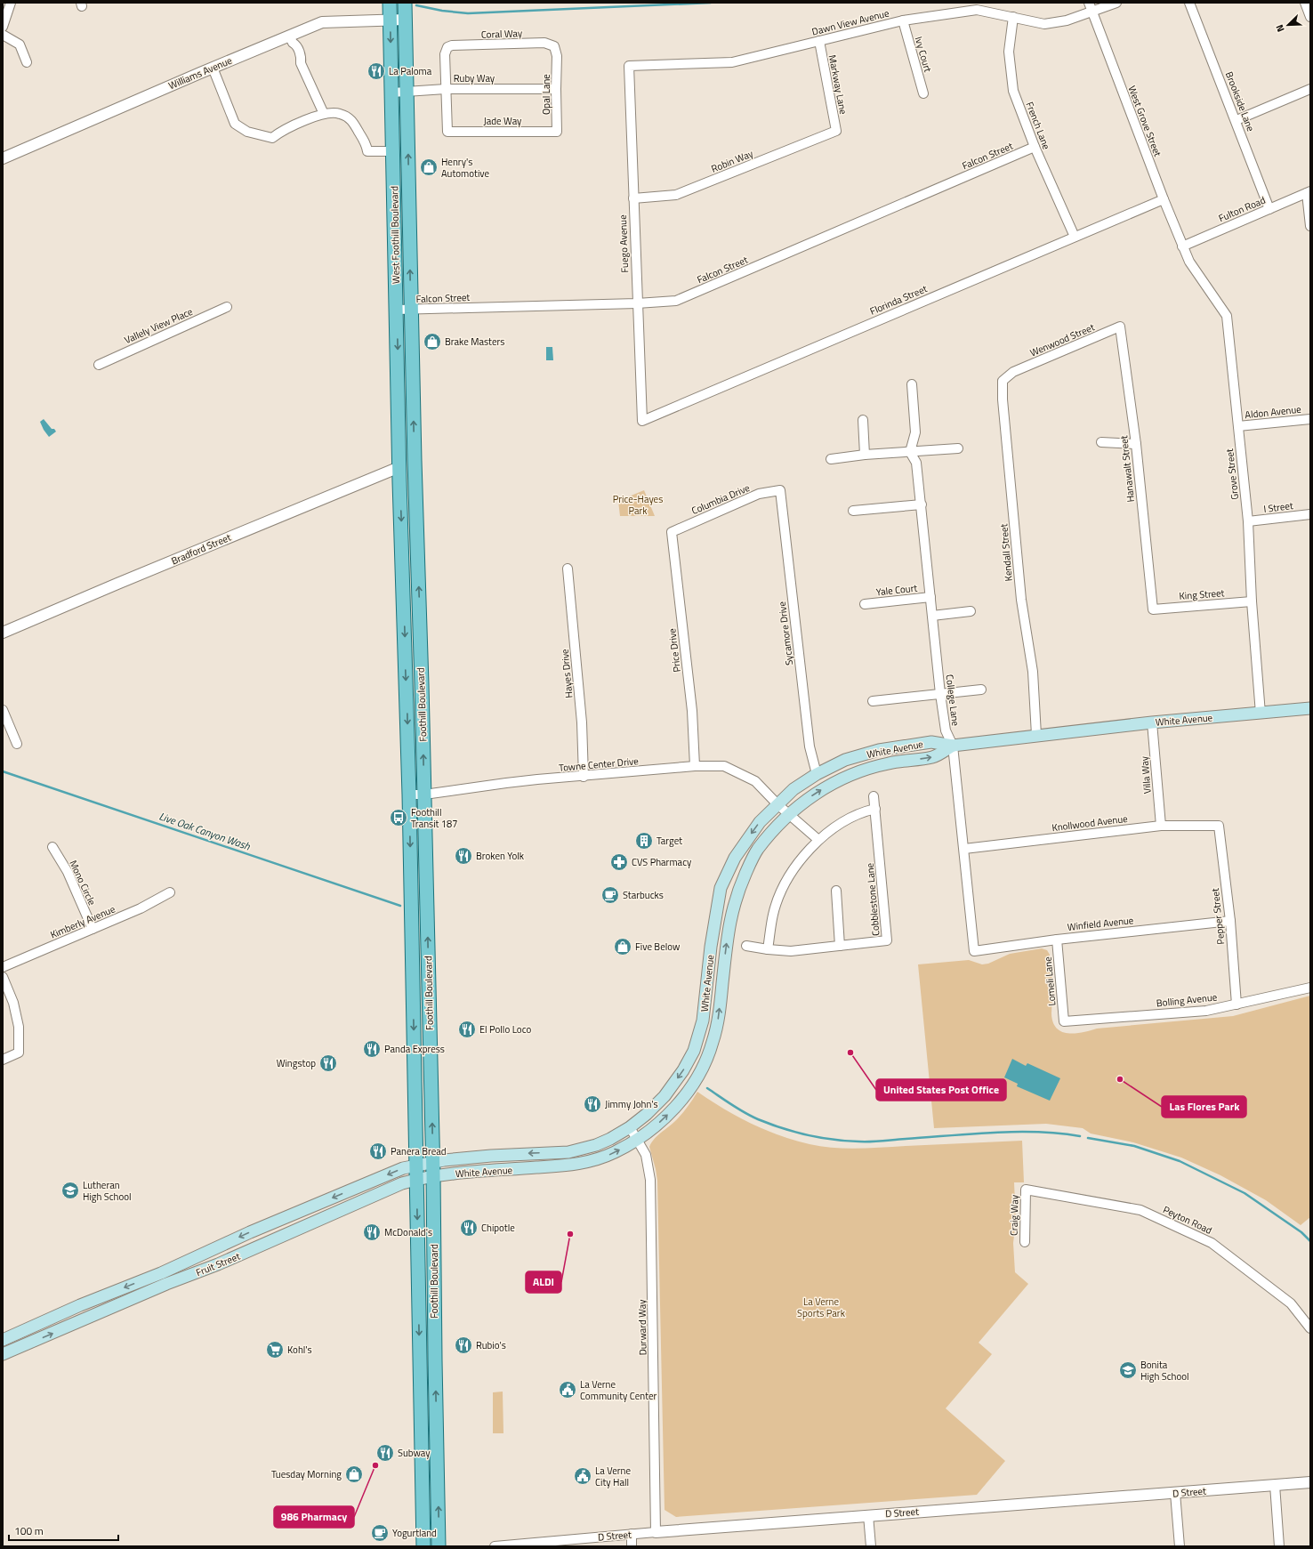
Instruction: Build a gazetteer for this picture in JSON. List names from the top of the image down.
{
  "streets": {
    "main road": [
      "West Foothill Boulevard",
      "Foothill Boulevard",
      "White Avenue",
      "Fruit Street"
    ],
    "street": [
      "Dawn View Avenue",
      "Coral Way",
      "Ivy Court",
      "Williams Avenue",
      "Ruby Way",
      "Markway Lane",
      "Opal Lane",
      "Brookside Lane",
      "Jade Way",
      "West Grove Street",
      "French Lane",
      "Falcon Street",
      "Robin Way",
      "Fulton Road",
      "Fuego Avenue",
      "Florinda Street",
      "Vallely View Place",
      "Wenwood Street",
      "Aldon Avenue",
      "Hanawalt Street",
      "Grove Street",
      "Columbia Drive",
      "I Street",
      "Bradford Street",
      "Kendall Street",
      "Yale Court",
      "King Street",
      "Sycamore Drive",
      "Price Drive",
      "Hayes Drive",
      "College Lane",
      "Towne Center Drive",
      "Villa Way",
      "Knollwood Avenue",
      "Mono Circle",
      "Cobblestone Lane",
      "Pepper Street",
      "Kimberly Avenue",
      "Winfield Avenue",
      "Lomeli Lane",
      "Bolling Avenue",
      "Craig Way",
      "Peyton Road",
      "Durward Way",
      "D Street"
    ]
  },
  "crossings": [
    ["Dawn View Avenue", "Ivy Court"],
    ["Dawn View Avenue", "Markway Lane"],
    ["Dawn View Avenue", "West Grove Street"],
    ["Dawn View Avenue", "French Lane"],
    ["Dawn View Avenue", "Fuego Avenue"],
    ["Coral Way", "Ruby Way"],
    ["Coral Way", "Opal Lane"],
    ["Coral Way", "Jade Way"],
    ["Williams Avenue", "West Foothill Boulevard"],
    ["Ruby Way", "Opal Lane"],
    ["Ruby Way", "Jade Way"],
    ["Ruby Way", "West Foothill Boulevard"],
    ["Markway Lane", "Robin Way"],
    ["Opal Lane", "Jade Way"],
    ["Brookside Lane", "Fulton Road"],
    ["West Grove Street", "Fulton Road"],
    ["West Grove Street", "Florinda Street"],
    ["West Grove Street", "Grove Street"],
    ["French Lane", "Falcon Street"],
    ["French Lane", "Florinda Street"],
    ["Falcon Street", "West Foothill Boulevard"],
    ["Falcon Street", "Fuego Avenue"],
    ["Robin Way", "Fuego Avenue"],
    ["Fulton Road", "Grove Street"],
    ["West Foothill Boulevard", "Bradford Street"],
    ["West Foothill Boulevard", "Foothill Boulevard"],
    ["Fuego Avenue", "Florinda Street"],
    ["Wenwood Street", "Hanawalt Street"],
    ["Wenwood Street", "Kendall Street"],
    ["Aldon Avenue", "Grove Street"],
    ["Hanawalt Street", "King Street"],
    ["Grove Street", "I Street"],
    ["Grove Street", "King Street"],
    ["Grove Street", "White Avenue"],
    ["Columbia Drive", "Sycamore Drive"],
    ["Columbia Drive", "Price Drive"],
    ["Bradford Street", "Foothill Boulevard"],
    ["Kendall Street", "White Avenue"],
    ["Yale Court", "College Lane"],
    ["Sycamore Drive", "White Avenue"],
    ["Price Drive", "Towne Center Drive"],
    ["Hayes Drive", "Towne Center Drive"],
    ["College Lane", "White Avenue"],
    ["College Lane", "Knollwood Avenue"],
    ["College Lane", "Winfield Avenue"],
    ["Foothill Boulevard", "White Avenue"],
    ["Foothill Boulevard", "Towne Center Drive"],
    ["Foothill Boulevard", "Fruit Street"],
    ["White Avenue", "Towne Center Drive"],
    ["White Avenue", "Villa Way"],
    ["White Avenue", "Fruit Street"],
    ["White Avenue", "Durward Way"],
    ["Villa Way", "Knollwood Avenue"],
    ["Knollwood Avenue", "Pepper Street"],
    ["Mono Circle", "Kimberly Avenue"],
    ["Pepper Street", "Winfield Avenue"],
    ["Pepper Street", "Bolling Avenue"],
    ["Winfield Avenue", "Lomeli Lane"],
    ["Lomeli Lane", "Bolling Avenue"],
    ["Craig Way", "Peyton Road"],
    ["Durward Way", "D Street"]
  ],
  "water": ["Live Oak Canyon Wash"],
  "parks": ["Price-Hayes Park", "La Verne Sports Park"],
  "places": {
    "restaurant": [
      "La Paloma",
      "Broken Yolk",
      "El Pollo Loco",
      "Panda Express",
      "Wingstop",
      "Jimmy John's",
      "Panera Bread",
      "Chipotle",
      "McDonald's",
      "Rubio's",
      "Subway"
    ],
    "shop": [
      "Henry's Automotive",
      "Brake Masters",
      "Five Below",
      "Tuesday Morning"
    ],
    "bus stop": ["Foothill Transit 187"],
    "building": ["Target"],
    "pharmacy": ["CVS Pharmacy"],
    "cafe": ["Starbucks", "Yogurtland"],
    "other": [
      "United States Post Office",
      "Las Flores Park",
      "ALDI",
      "986 Pharmacy"
    ],
    "school or university": ["Lutheran High School", "Bonita High School"],
    "supermarket": ["Kohl's"],
    "public building": ["La Verne Community Center", "La Verne City Hall"]
  },
  "scale_bar": "100 m",
  "north": "bottom left"
}
